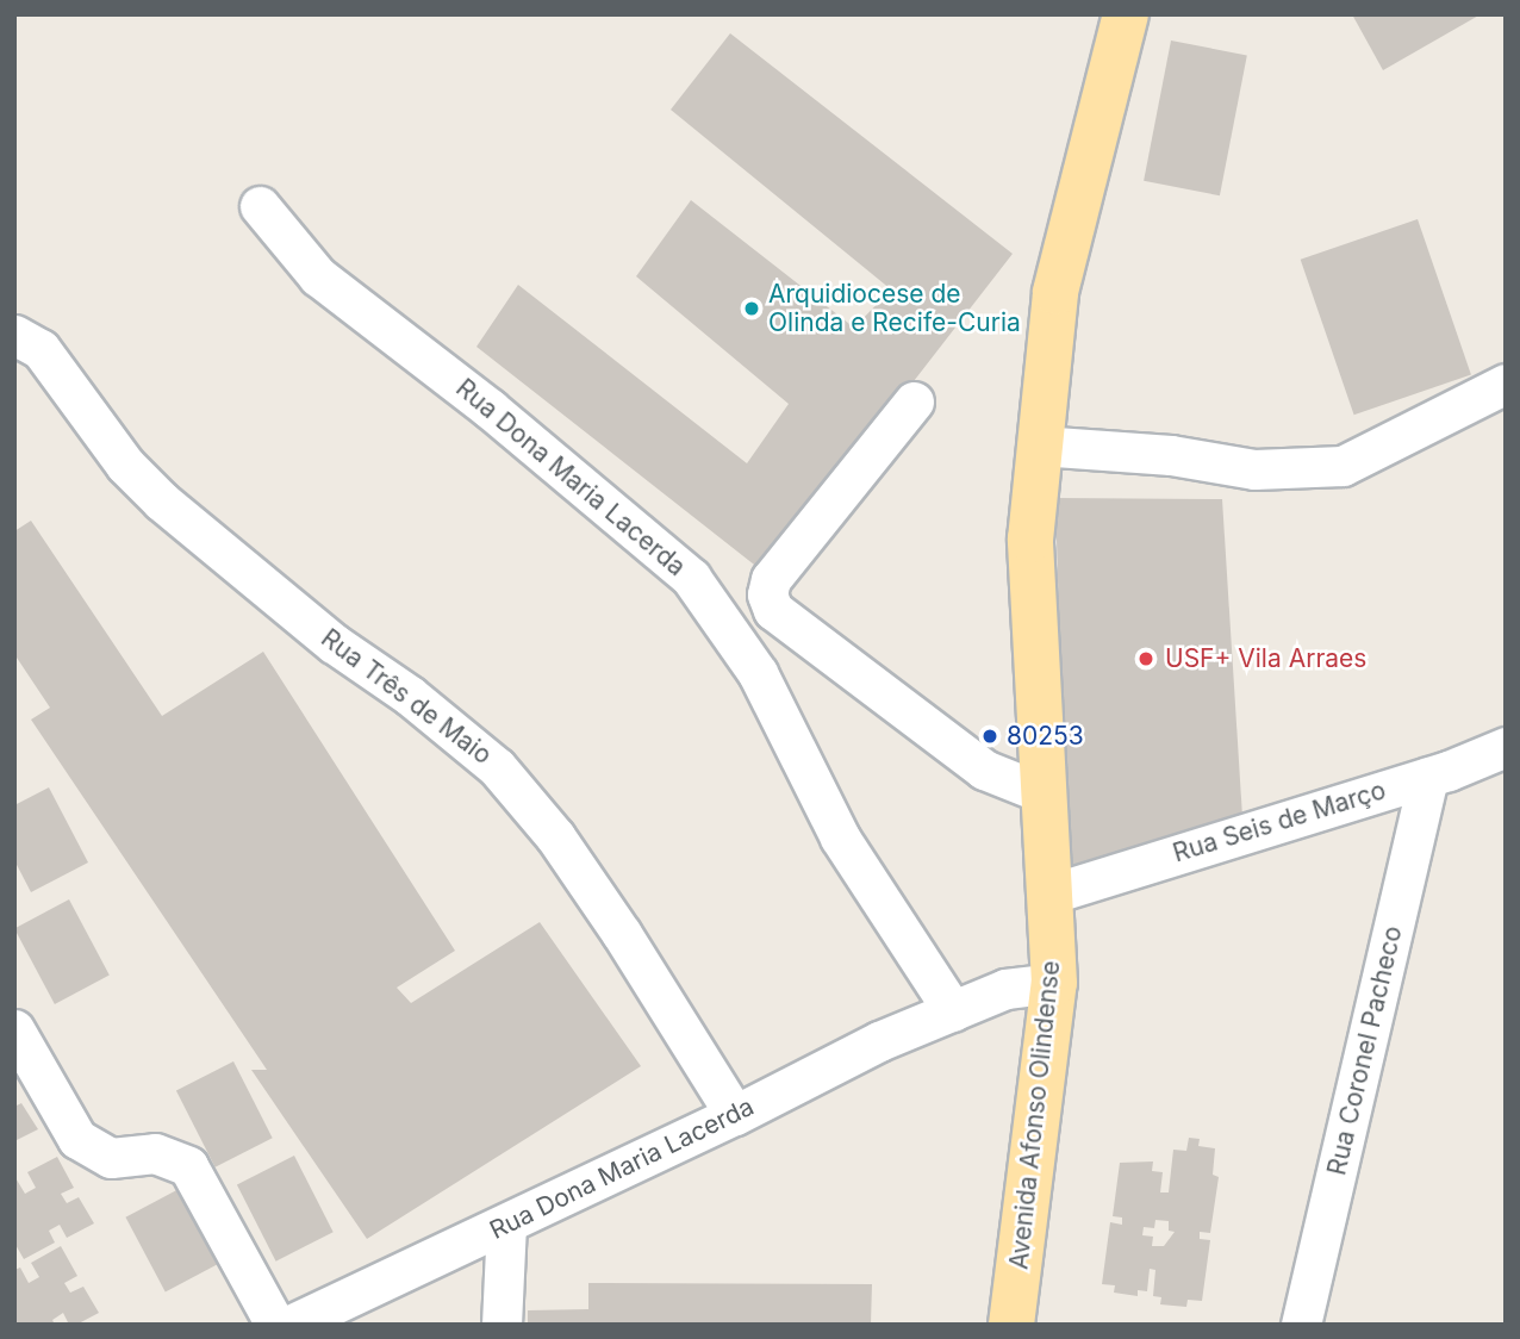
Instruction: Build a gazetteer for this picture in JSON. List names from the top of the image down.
{
  "streets": {
    "main road": ["Avenida Afonso Olindense"],
    "street": [
      "Rua Dona Maria Lacerda",
      "Rua Três de Maio",
      "Rua Seis de Março",
      "Rua Coronel Pacheco"
    ]
  },
  "crossings": [
    ["Rua Dona Maria Lacerda", "Rua Três de Maio"],
    ["Rua Dona Maria Lacerda", "Avenida Afonso Olindense"],
    ["Rua Seis de Março", "Rua Coronel Pacheco"],
    ["Rua Seis de Março", "Avenida Afonso Olindense"]
  ],
  "places": ["Arquidiocese de Olinda e Recife-Curia", "USF+ Vila Arraes", "80253"]
}
